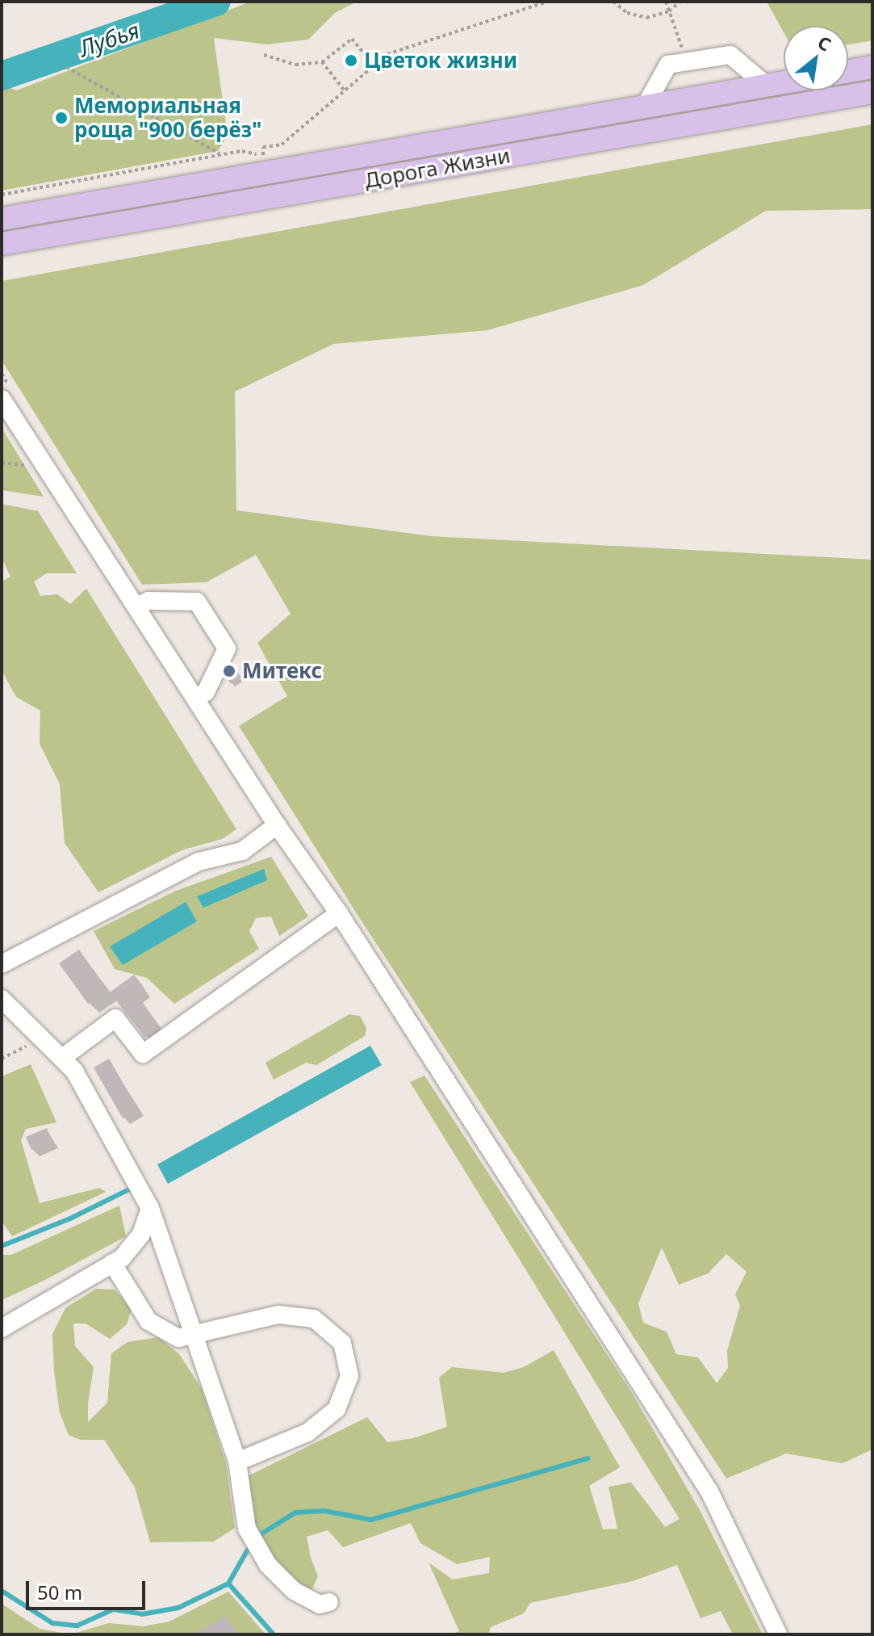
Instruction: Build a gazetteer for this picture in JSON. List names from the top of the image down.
{
  "streets": {
    "main road": ["Дорога Жизни"]
  },
  "water": ["Лубья"],
  "places": ["Цветок жизни", "Мемориальная роща \"900 берёз\"", "Митекс"],
  "scale_bar": "50 m",
  "north": "top right"
}
